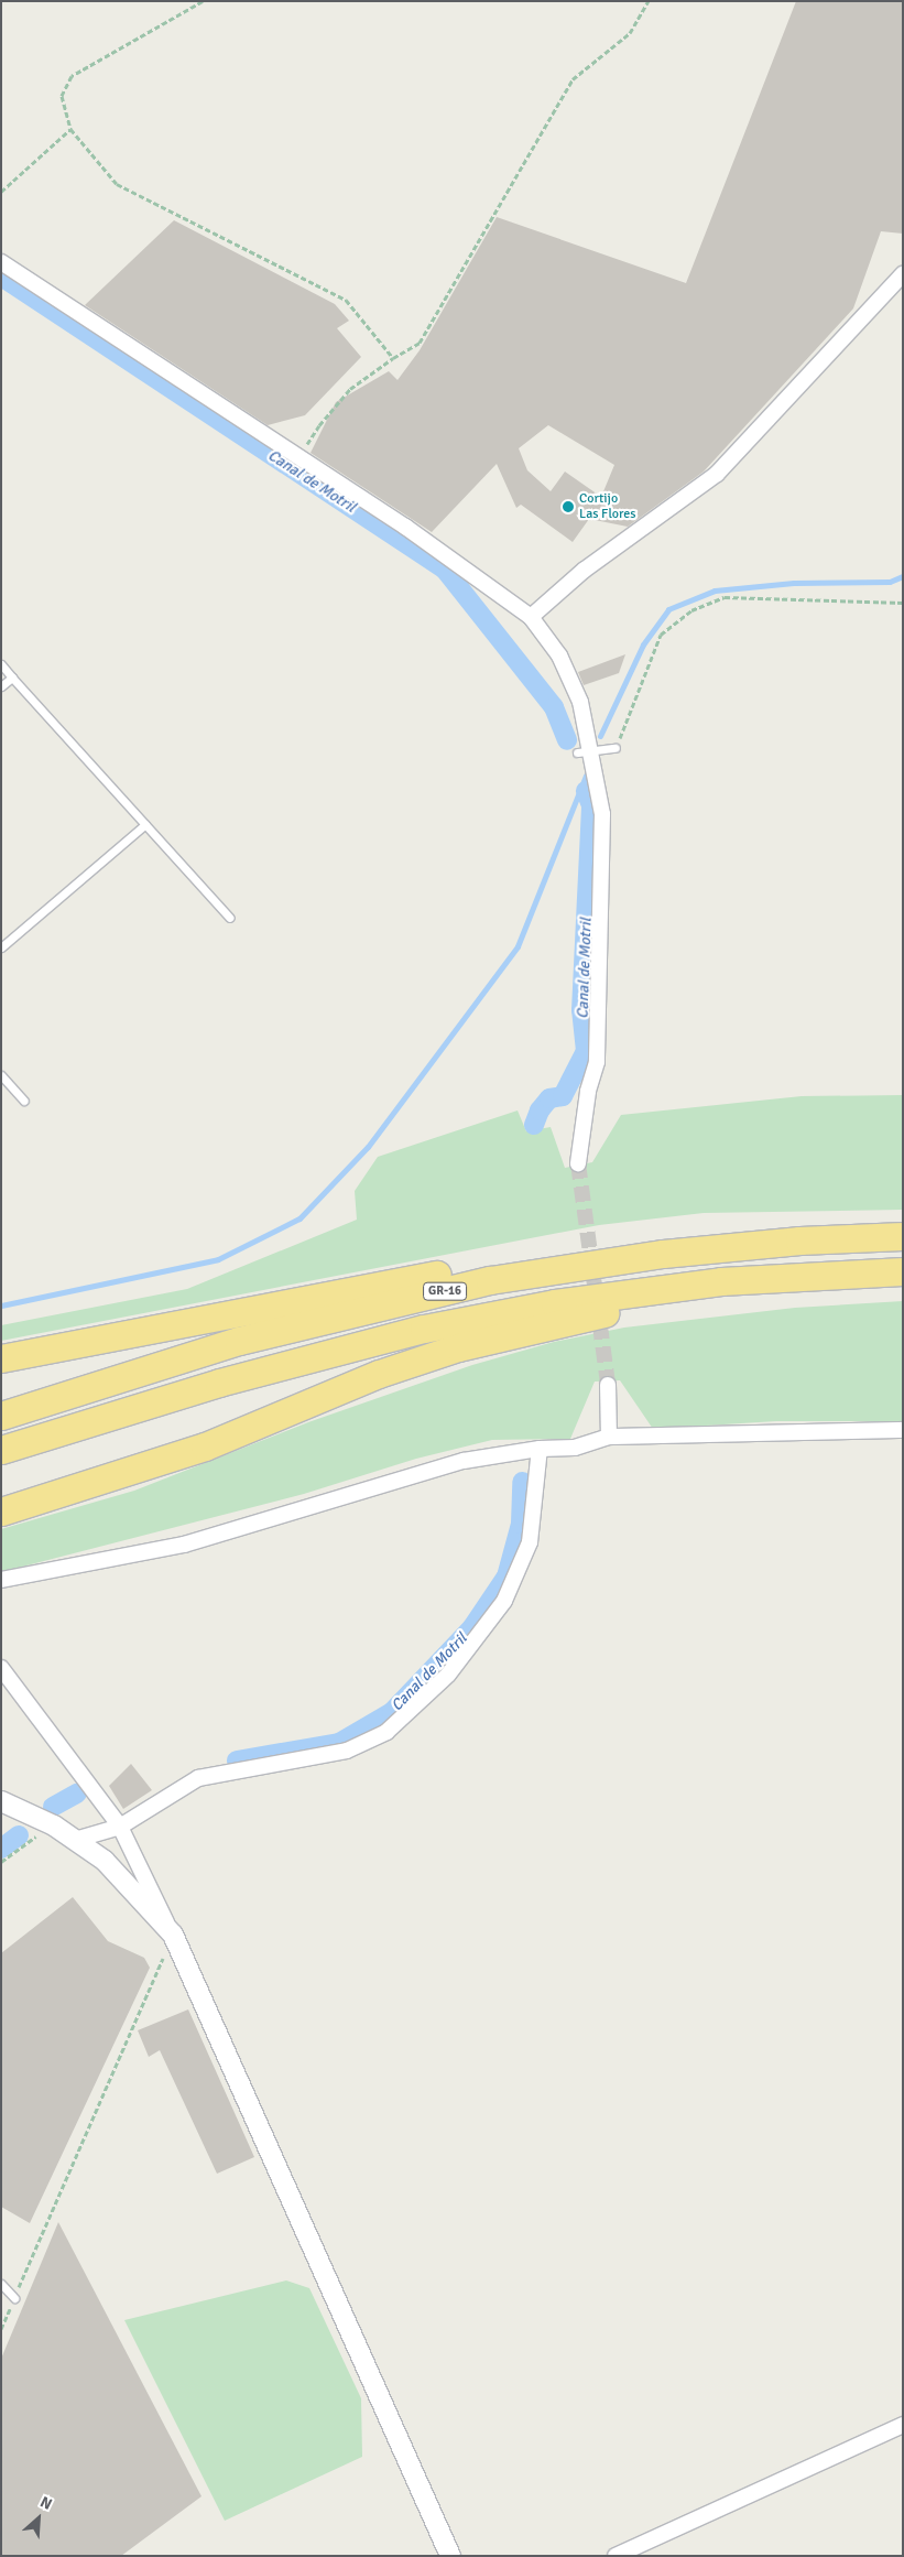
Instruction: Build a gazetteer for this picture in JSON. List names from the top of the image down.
{
  "streets": {
    "highway": ["GR-16"]
  },
  "water": ["Canal de Motril"],
  "places": ["Cortijo Las Flores"],
  "north": "top right"
}
